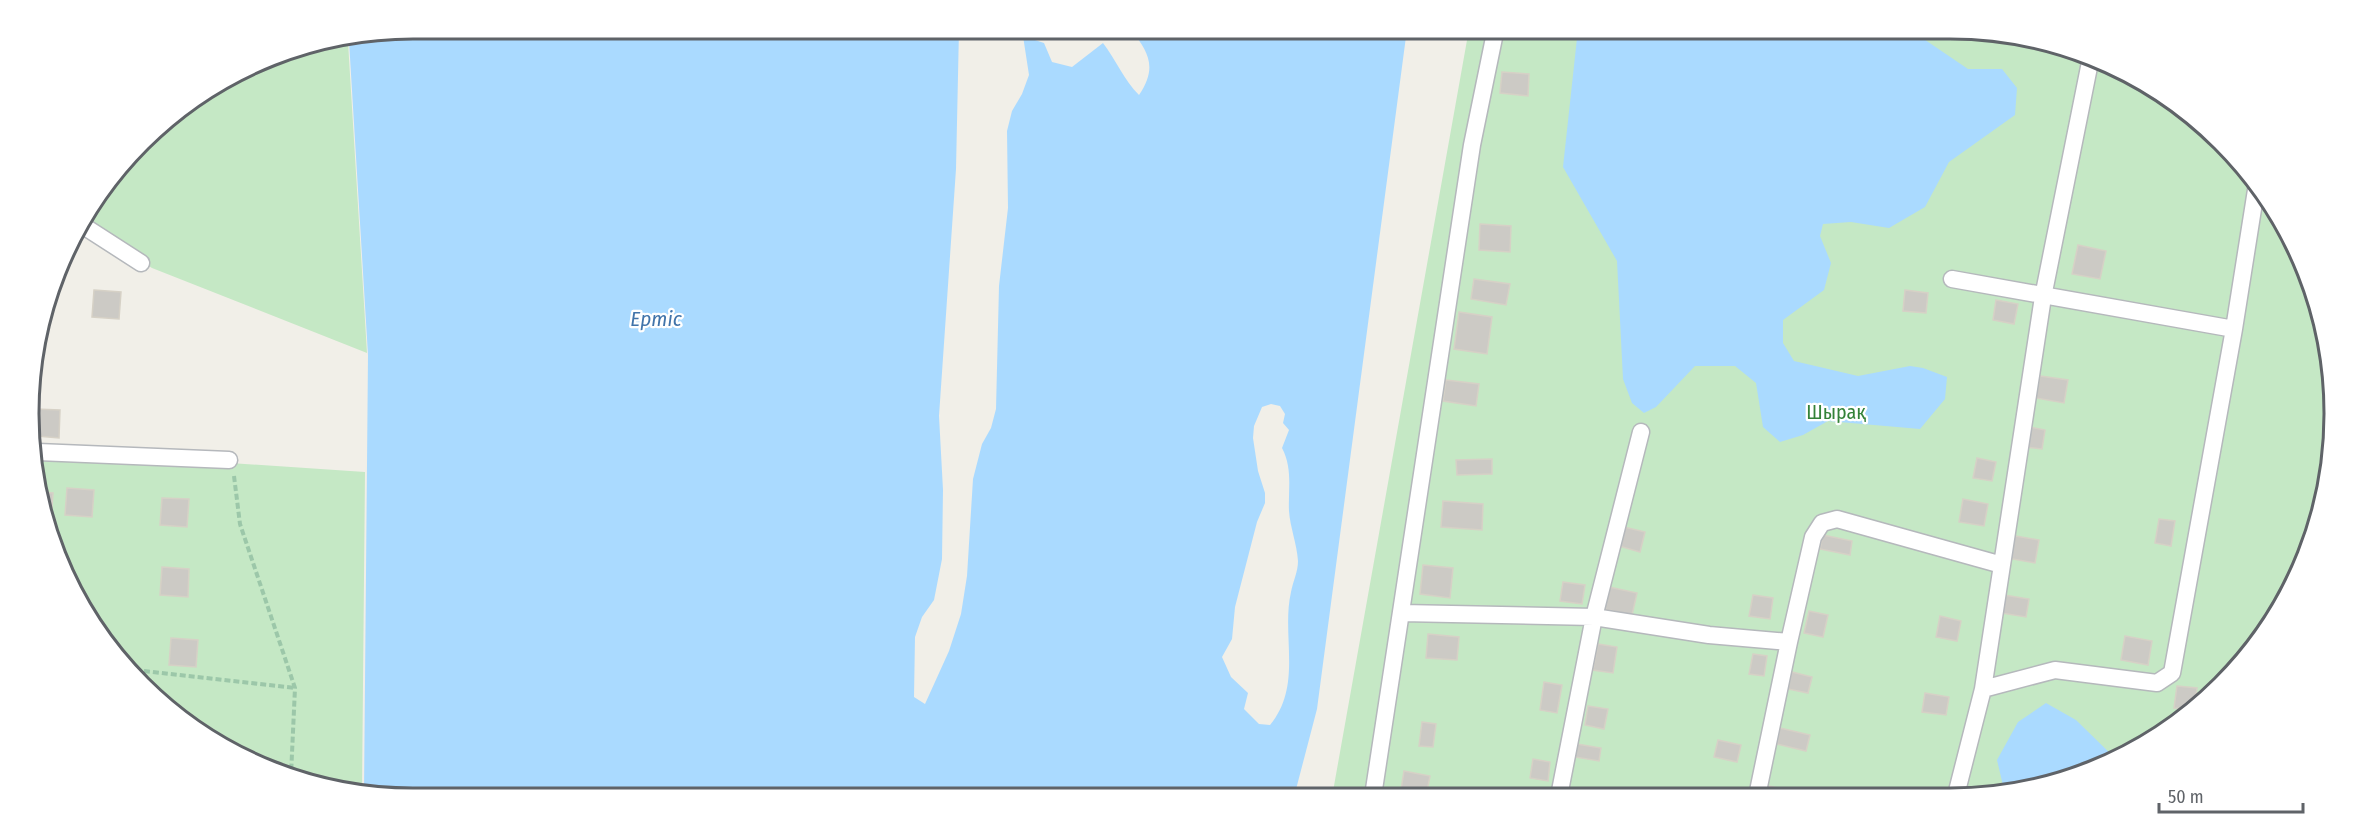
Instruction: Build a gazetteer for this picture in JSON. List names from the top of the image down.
{
  "water": ["Ертіс"],
  "parks": ["Шырақ"],
  "scale_bar": "50 m"
}
